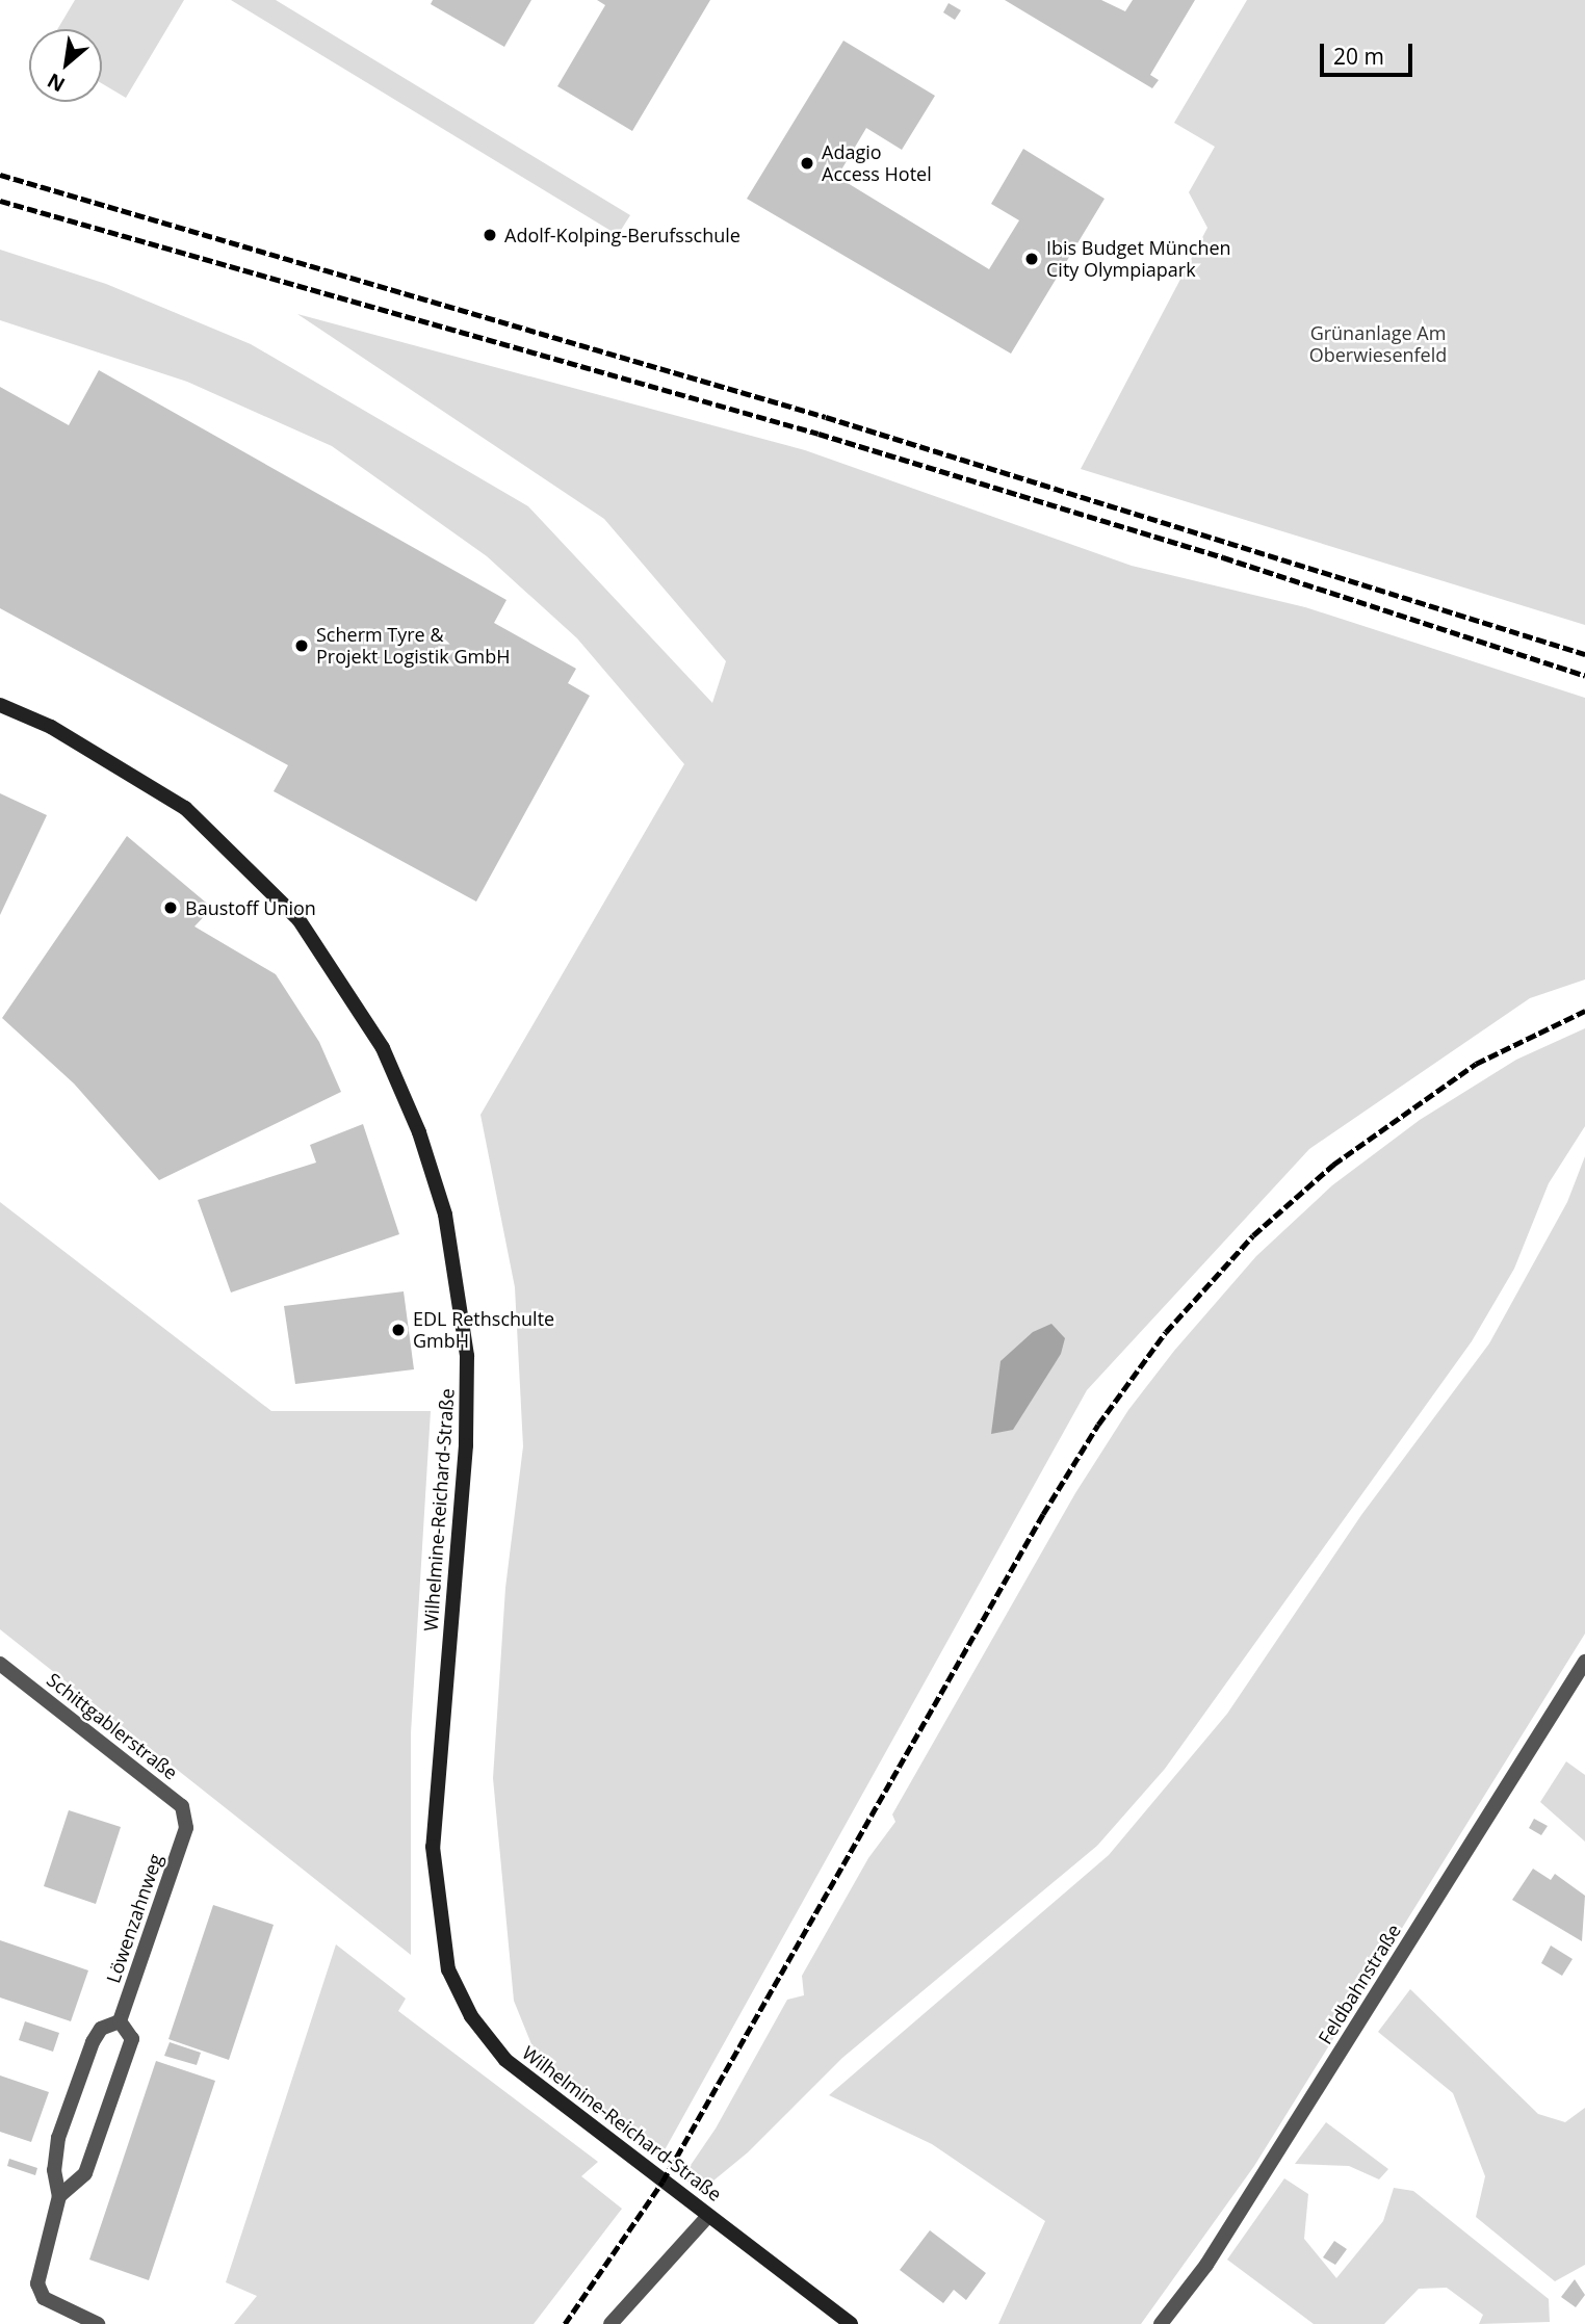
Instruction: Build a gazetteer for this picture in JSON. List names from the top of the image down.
{
  "streets": {
    "street": [
      "Wilhelmine-Reichard-Straße",
      "Schittgablerstraße",
      "Löwenzahnweg",
      "Feldbahnstraße"
    ]
  },
  "crossings": [
    ["Schittgablerstraße", "Löwenzahnweg"]
  ],
  "parks": ["Grünanlage Am Oberwiesenfeld"],
  "places": [
    "Adagio Access Hotel",
    "Adolf-Kolping-Berufsschule",
    "Ibis Budget München City Olympiapark",
    "Scherm Tyre & Projekt Logistik GmbH",
    "Baustoff Union",
    "EDL Rethschulte GmbH"
  ],
  "scale_bar": "20 m",
  "north": "bottom left"
}
